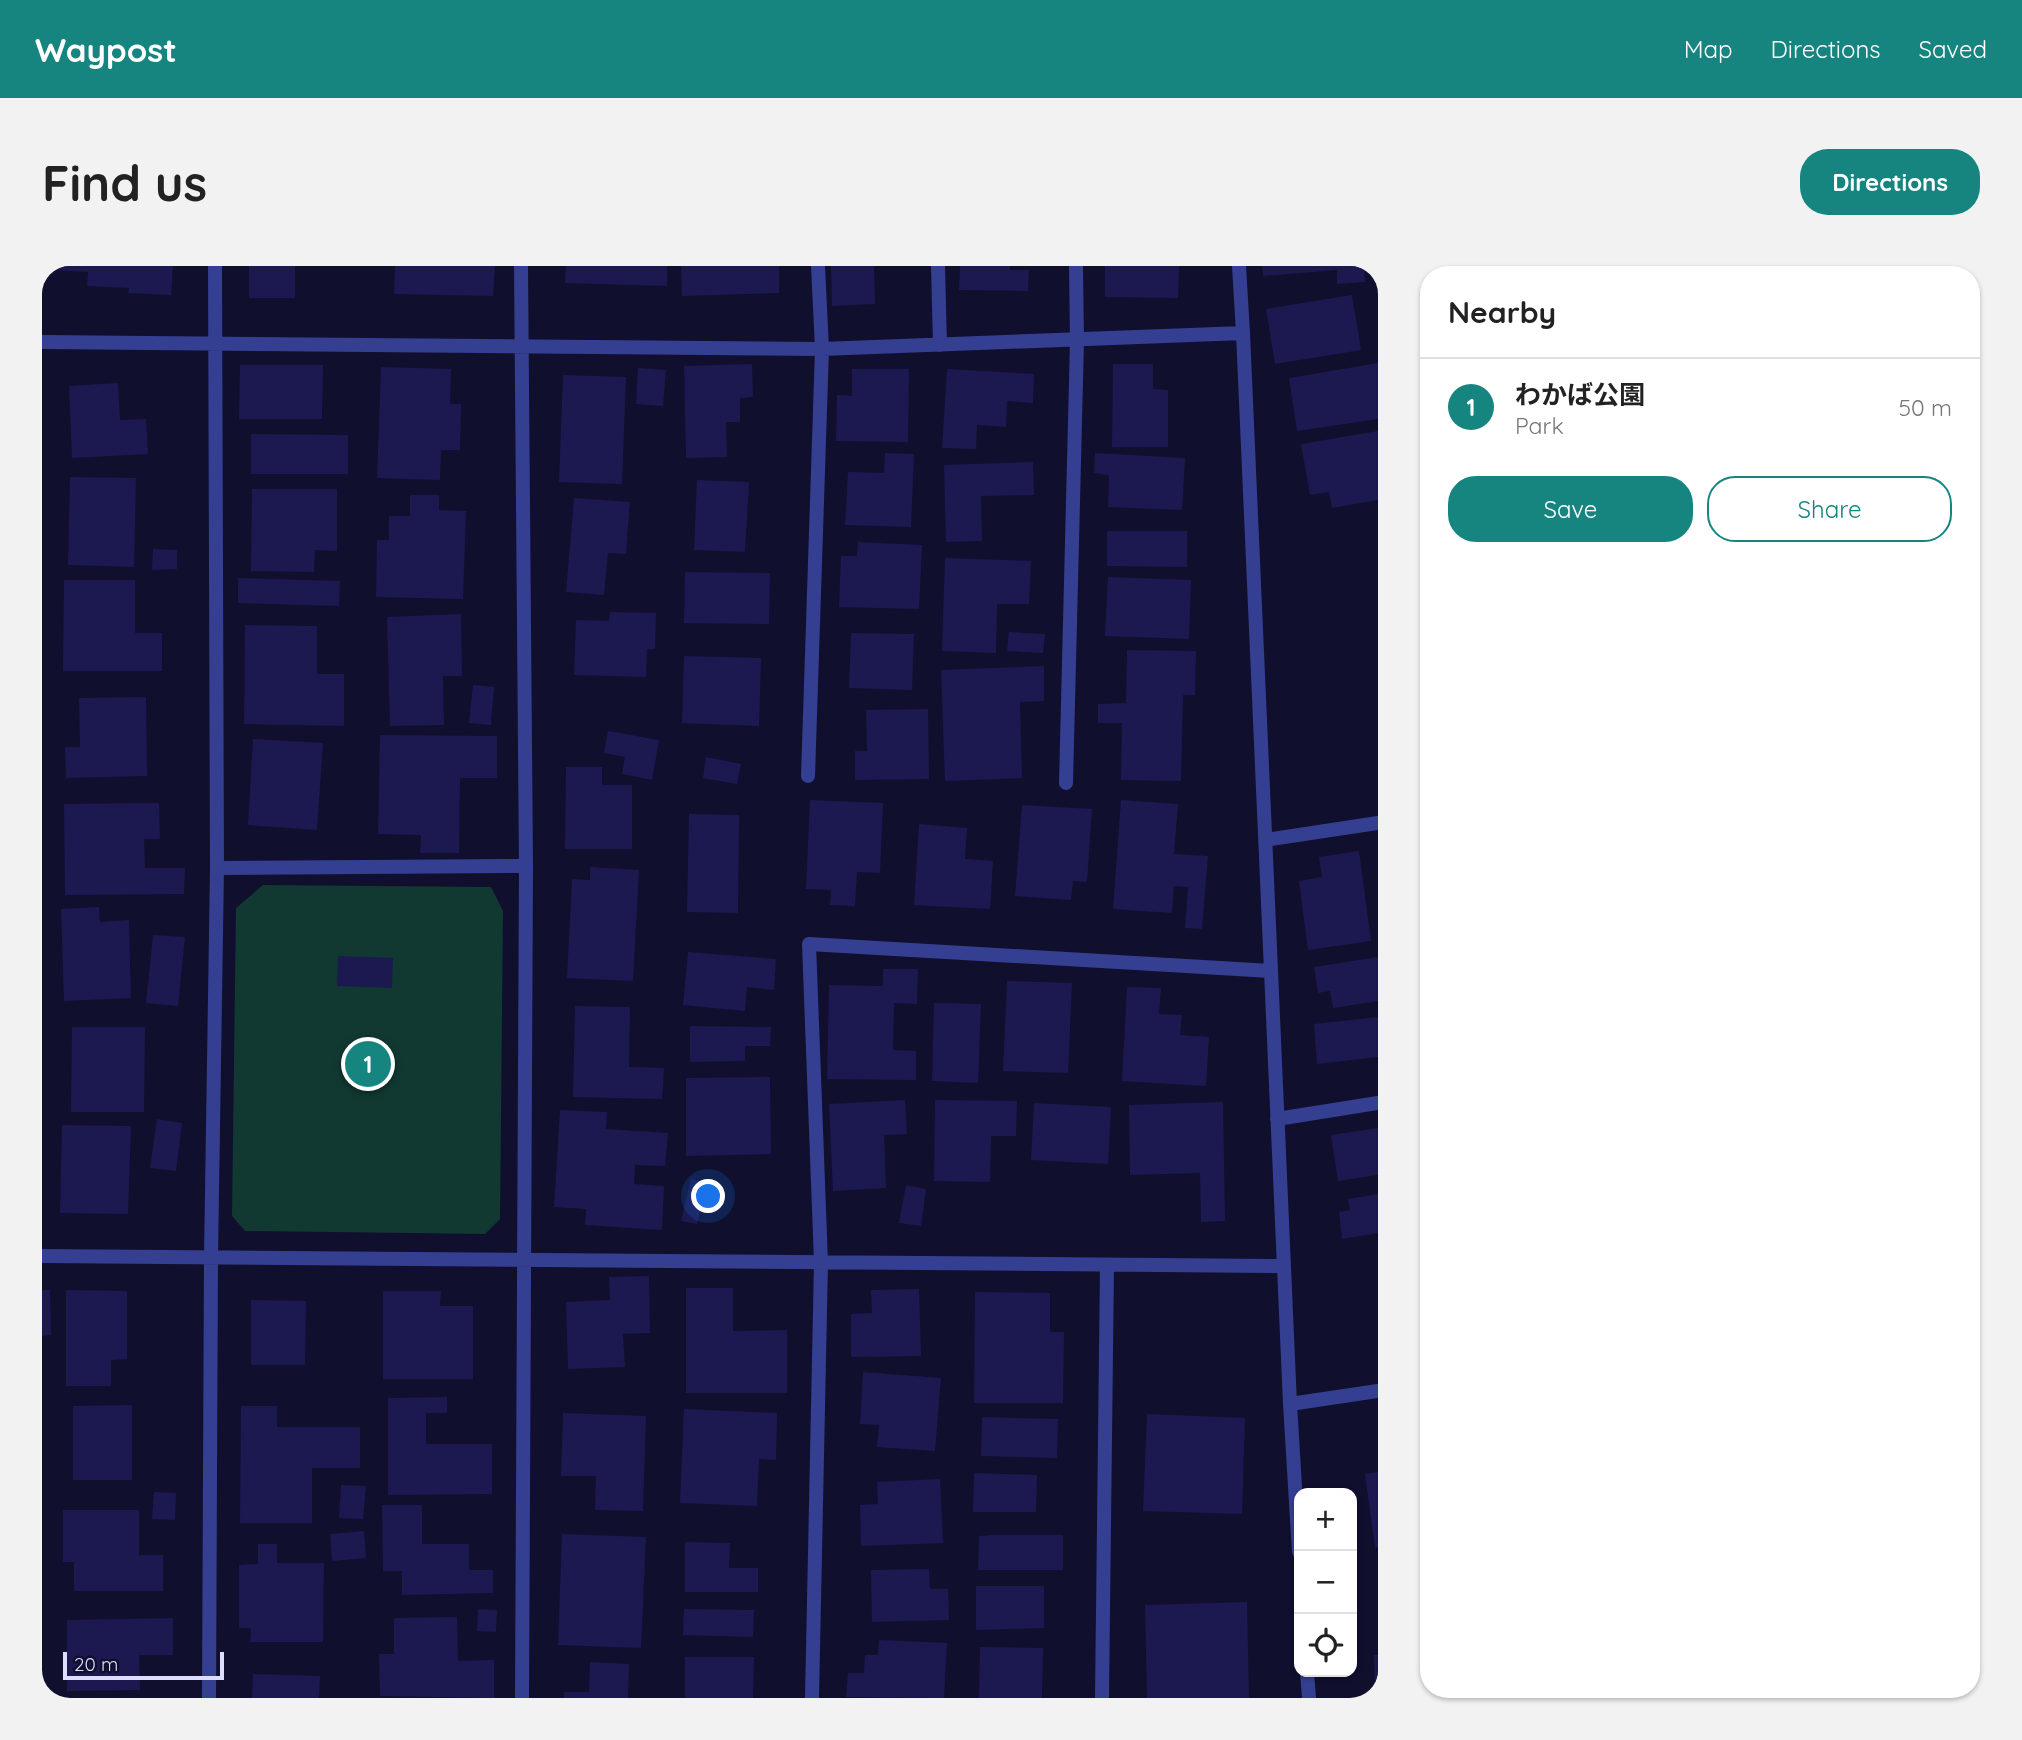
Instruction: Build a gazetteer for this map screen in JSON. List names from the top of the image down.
{
  "scale_bar": "20 m",
  "page": {
    "header": "Waypost",
    "nav": ["Map", "Directions", "Saved"],
    "buttons": [
      "Directions",
      ["Save", "Share"]
    ],
    "title": "Find us",
    "heading": "Nearby",
    "list": [
      {
        "mark": "1",
        "name": "わかば公園",
        "note": "Park",
        "value": "50 m"
      }
    ],
    "pins": "1",
    "map_buttons": ["+", "−"],
    "scale": "20 m"
  }
}
